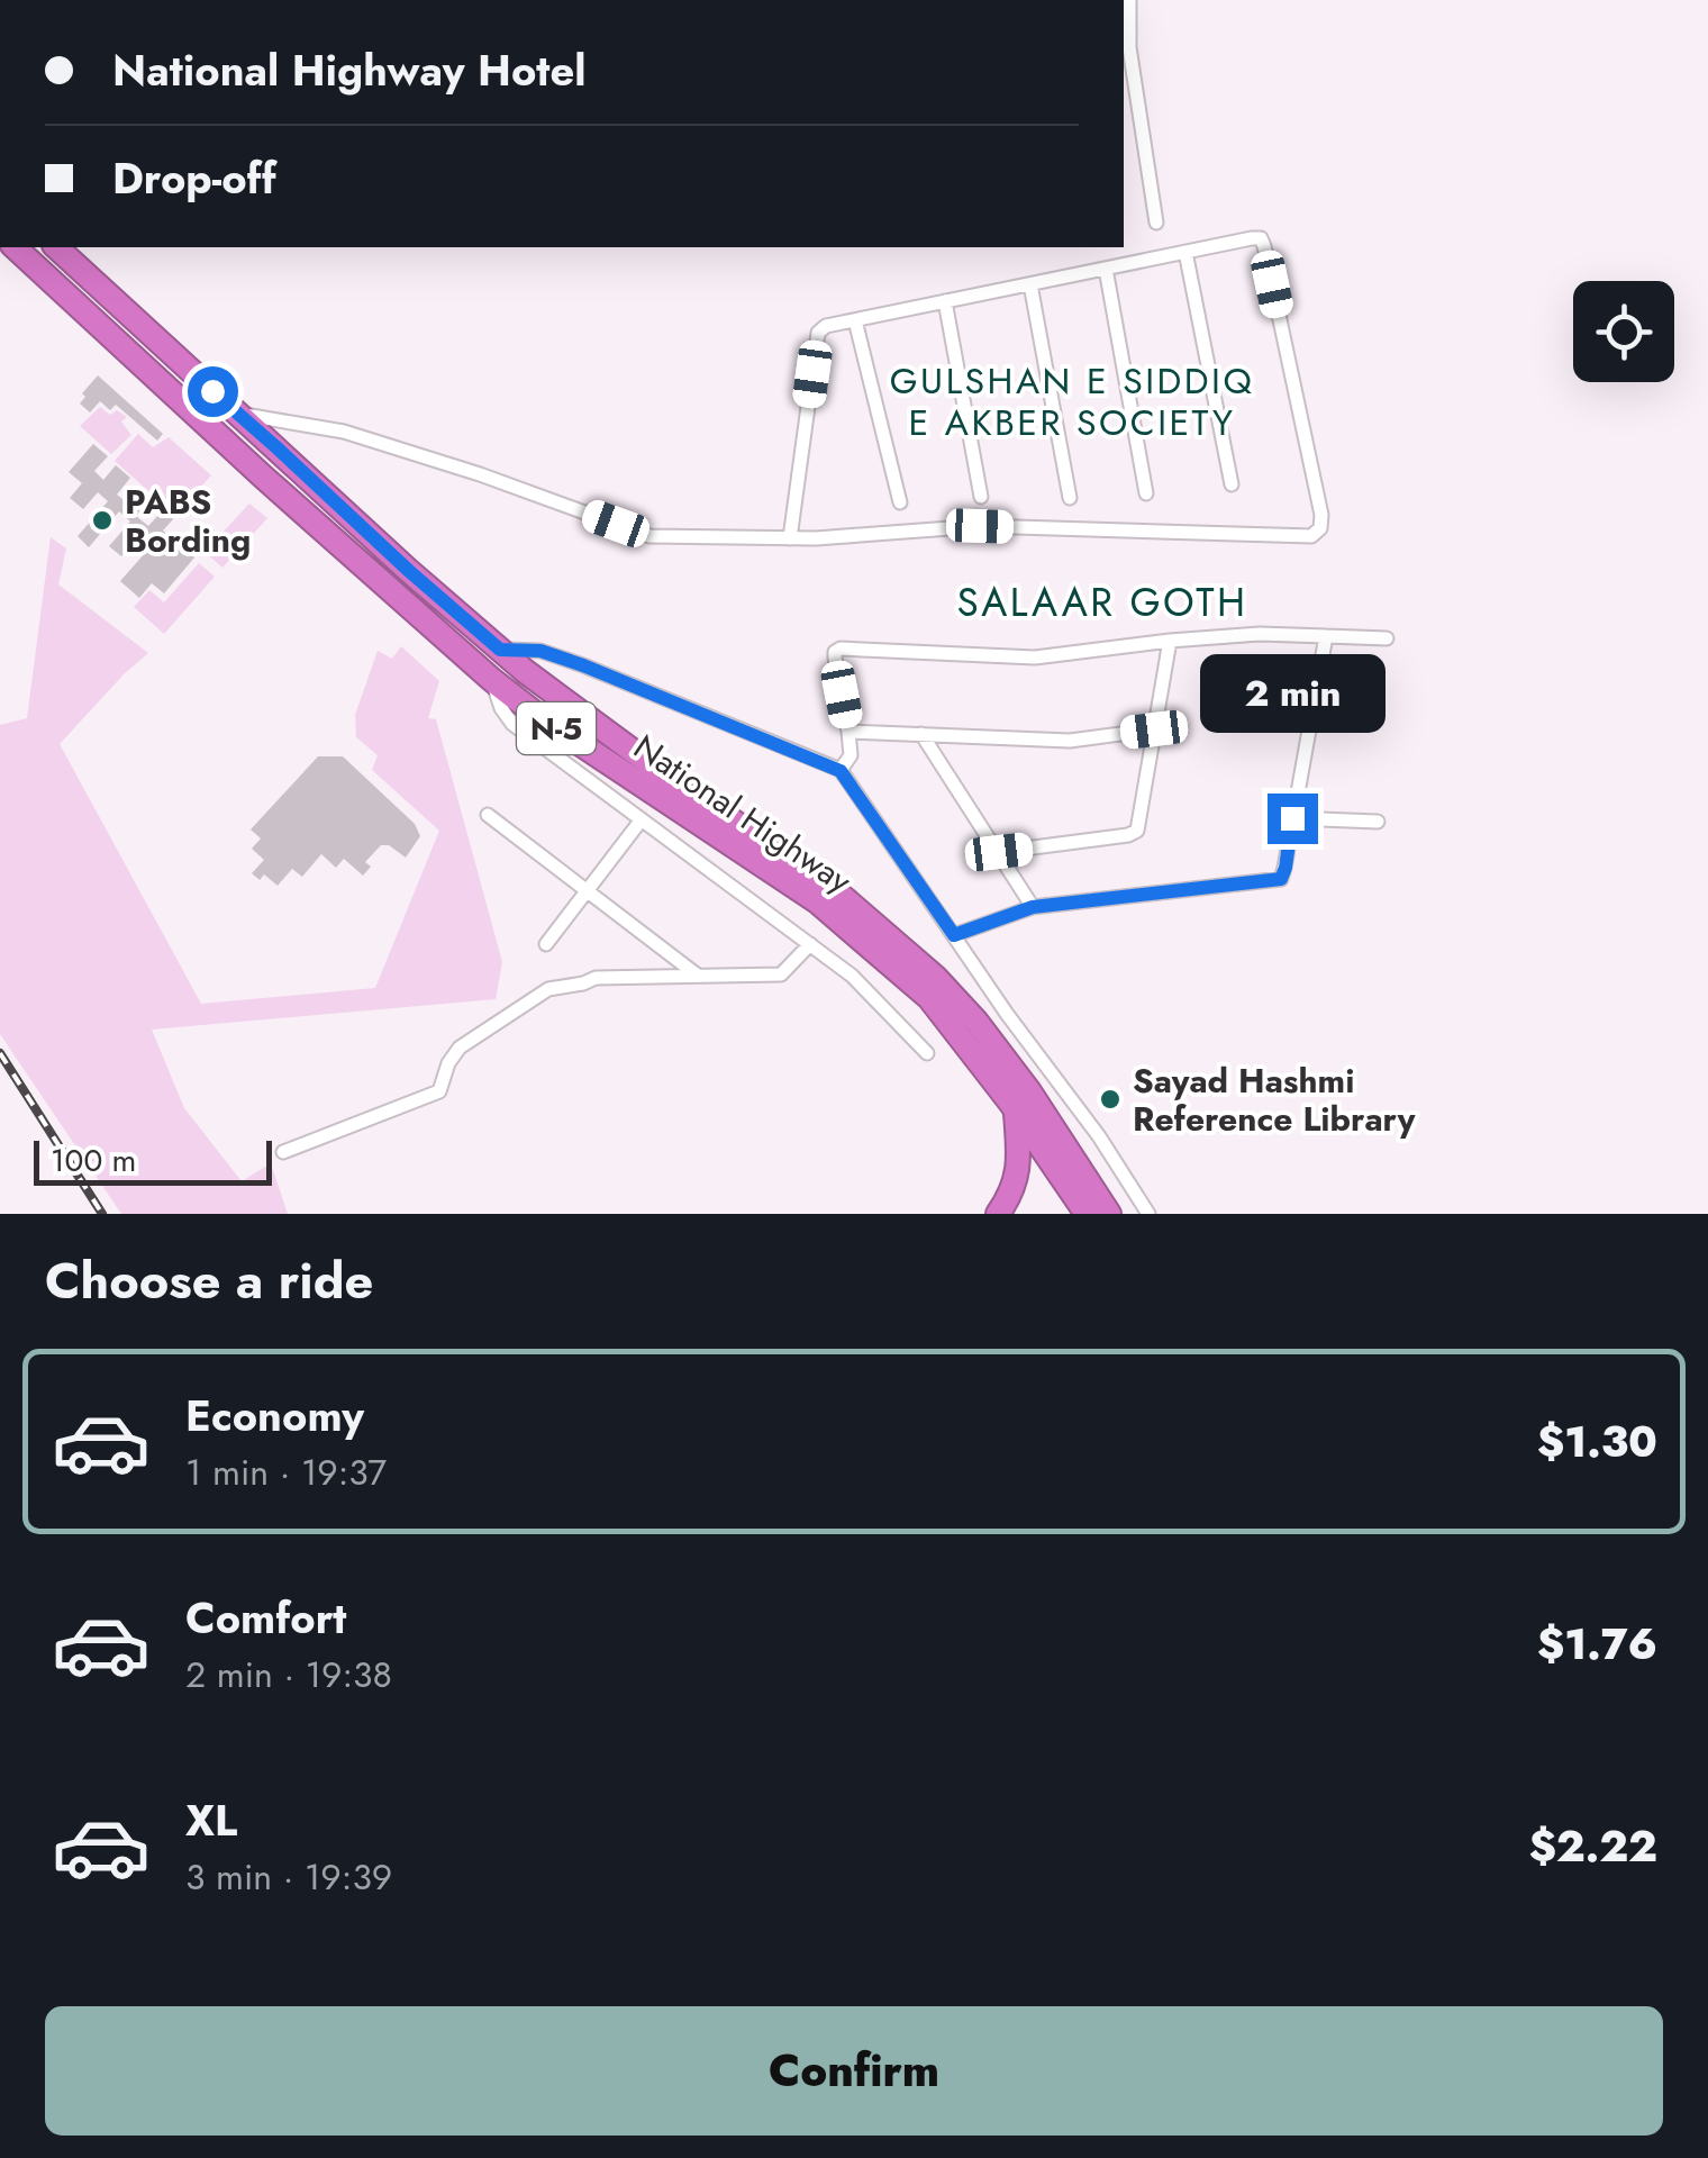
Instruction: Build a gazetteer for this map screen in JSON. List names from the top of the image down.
{
  "streets": {
    "highway": ["N-5", "National Highway"]
  },
  "districts": ["GULSHAN E SIDDIQ E AKBER SOCIETY", "SALAAR GOTH"],
  "places": ["PABS Bording", "Sayad Hashmi Reference Library"],
  "scale_bar": "100 m",
  "page": {
    "banner": ["National Highway Hotel", "Drop-off"],
    "bubble": "2 min",
    "scale": "100 m",
    "heading": "Choose a ride",
    "list": [
      {
        "name": "Economy",
        "note": "1 min · 19:37",
        "value": "$1.30"
      },
      {
        "name": "Comfort",
        "note": "2 min · 19:38",
        "value": "$1.76"
      },
      {
        "name": "XL",
        "note": "3 min · 19:39",
        "value": "$2.22"
      }
    ],
    "buttons": "Confirm"
  }
}
